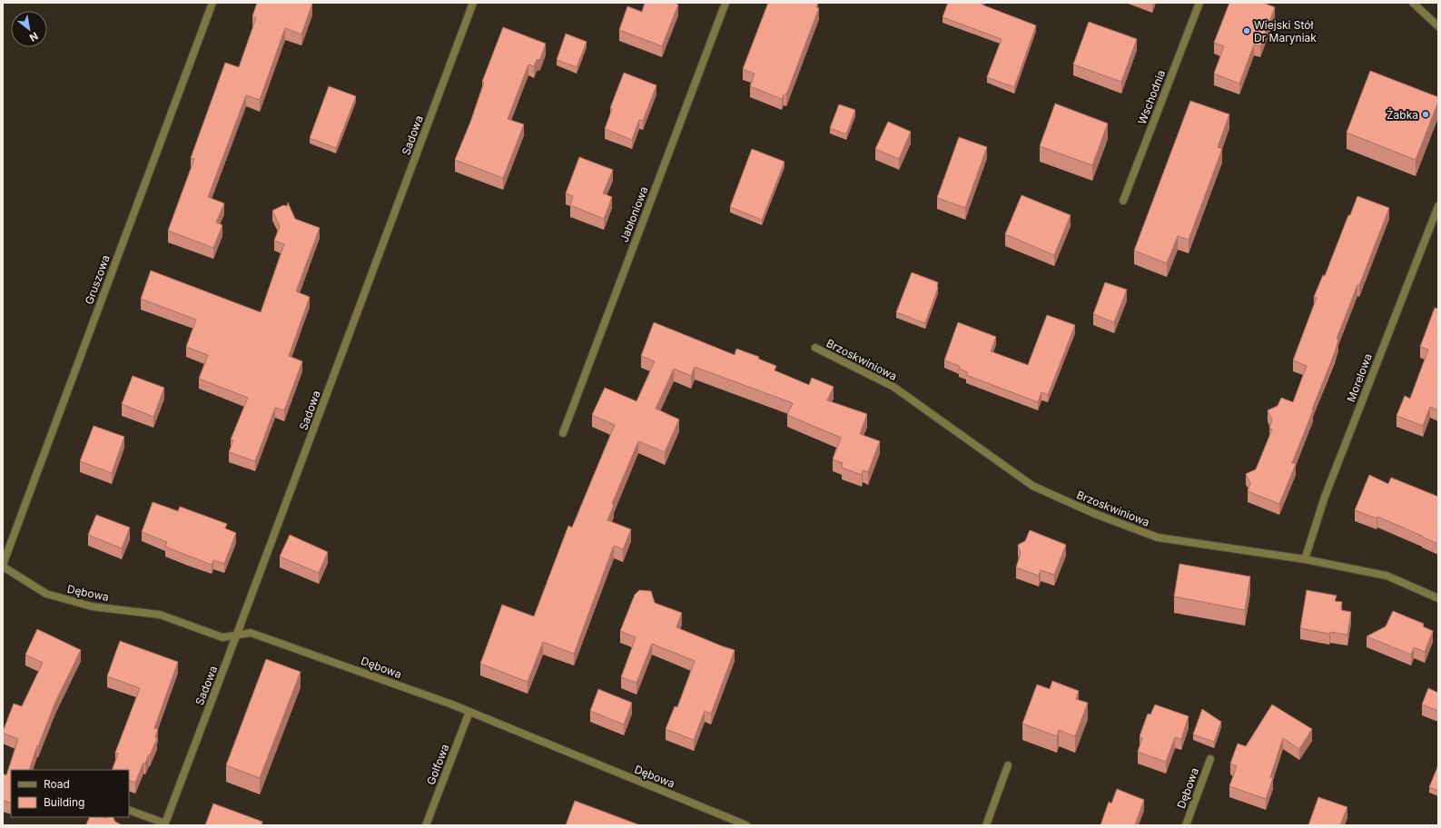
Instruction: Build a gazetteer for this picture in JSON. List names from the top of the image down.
{
  "streets": {
    "street": [
      "Wschodnia",
      "Sadowa",
      "Jabłoniowa",
      "Gruszowa",
      "Brzoskwiniowa",
      "Morelowa",
      "Dębowa",
      "Golfowa"
    ]
  },
  "crossings": [
    ["Sadowa", "Dębowa"],
    ["Gruszowa", "Dębowa"],
    ["Brzoskwiniowa", "Morelowa"],
    ["Dębowa", "Golfowa"]
  ],
  "places": ["Wiejski Stół Dr Maryniak", "Żabka"],
  "legend": ["Road", "Building"],
  "north": "bottom right"
}
